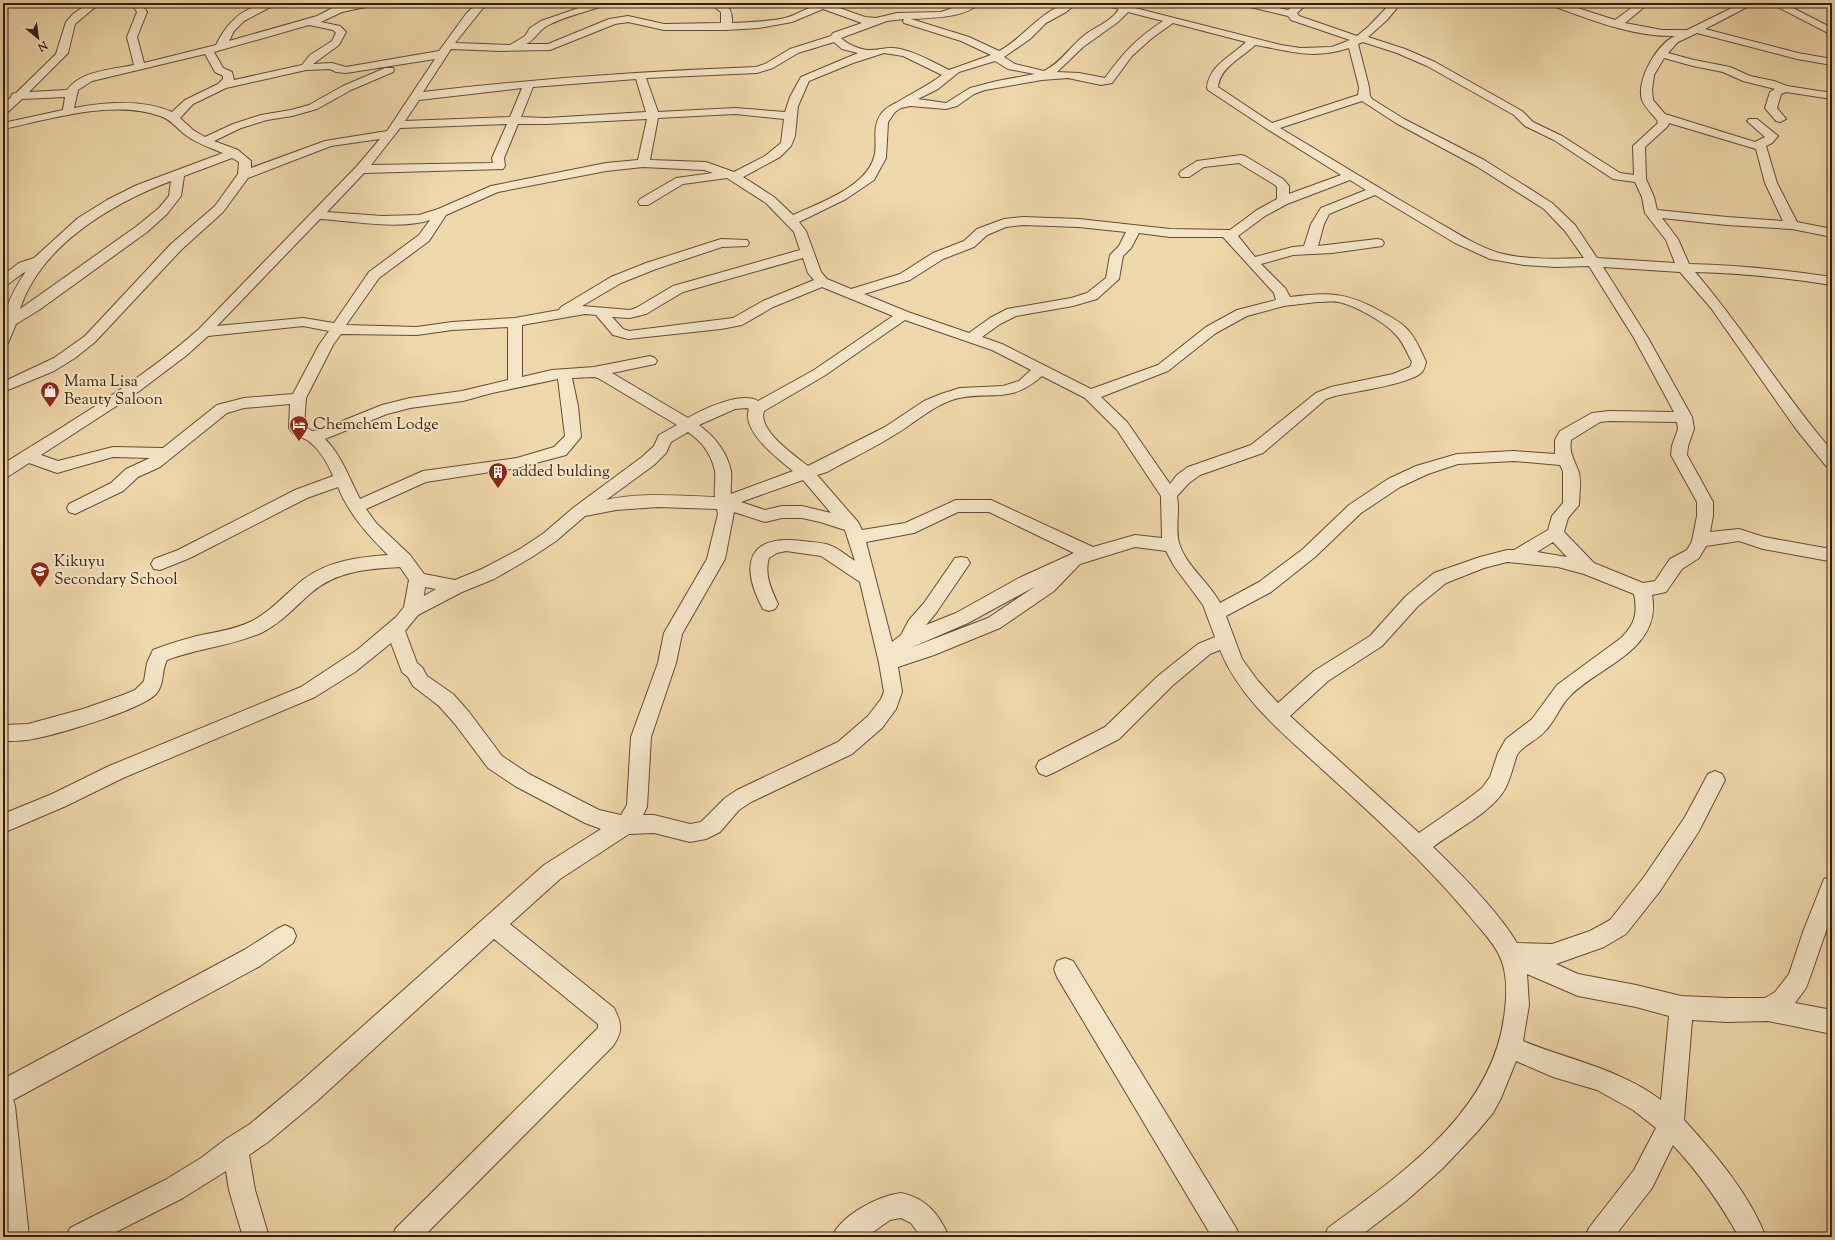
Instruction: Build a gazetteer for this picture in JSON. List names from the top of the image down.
{
  "places": {
    "shop": ["Mama Lisa Beauty Saloon"],
    "hotel": ["Chemchem Lodge"],
    "building": ["added bulding"],
    "school or university": ["Kikuyu Secondary School"]
  },
  "north": "bottom right"
}
